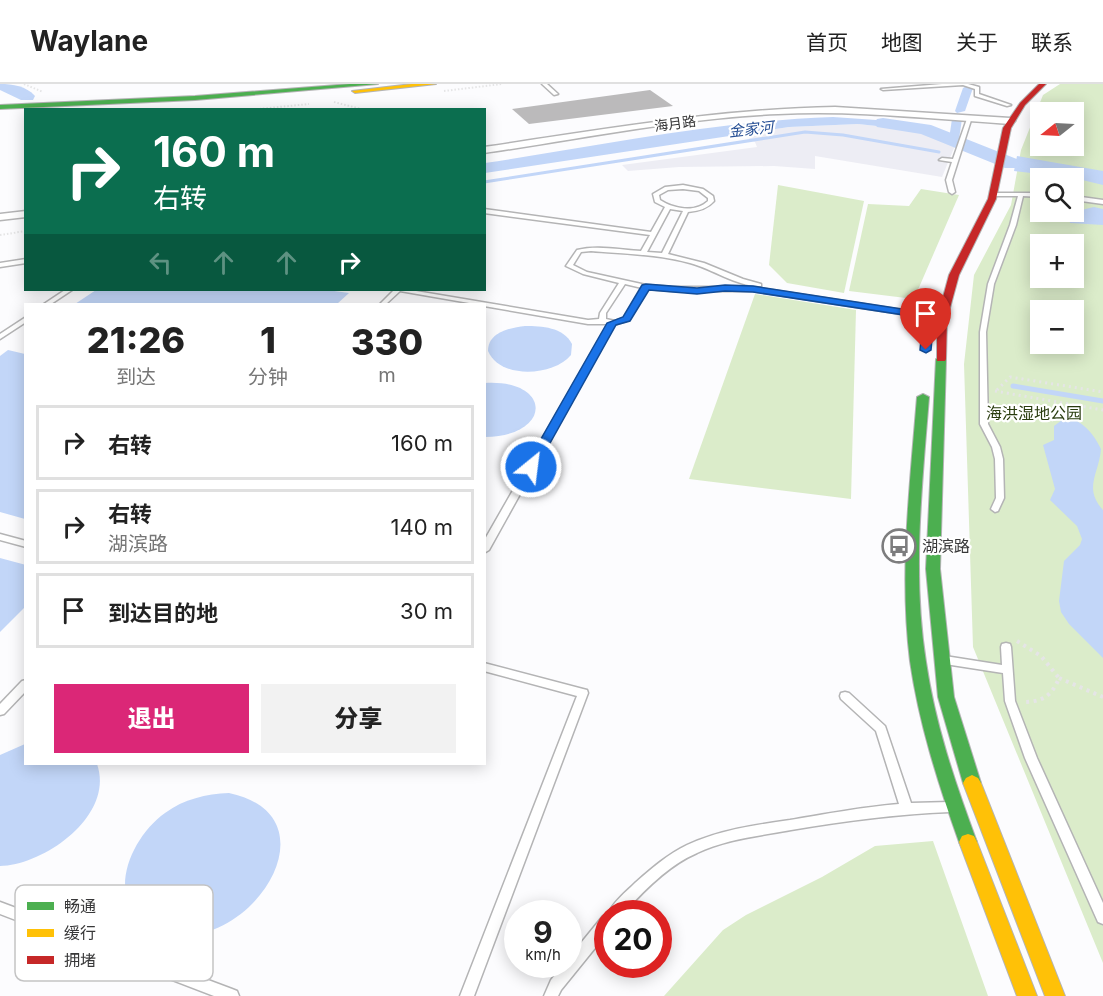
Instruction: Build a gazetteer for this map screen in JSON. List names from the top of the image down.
{
  "streets": {
    "street": ["海月路"]
  },
  "water": ["金家河"],
  "parks": ["海洪湿地公园"],
  "places": {
    "bus stop": ["湖滨路"]
  },
  "legend": ["畅通", "缓行", "拥堵"],
  "north": "left",
  "page": {
    "header": "Waylane",
    "nav": [
      "首页",
      "地图",
      "关于",
      "联系"
    ],
    "map_buttons": ["+", "−"],
    "turn": ["160 m", "右转"],
    "eta": [
      "21:26",
      "到达",
      "1",
      "分钟",
      "330",
      "m"
    ],
    "list": [
      {
        "name": "右转",
        "value": "160 m"
      },
      {
        "name": "右转",
        "note": "湖滨路",
        "value": "140 m"
      },
      {
        "name": "到达目的地",
        "value": "30 m"
      }
    ],
    "buttons": ["退出", "分享"],
    "speed": "9 km/h",
    "limit": "20"
  }
}
